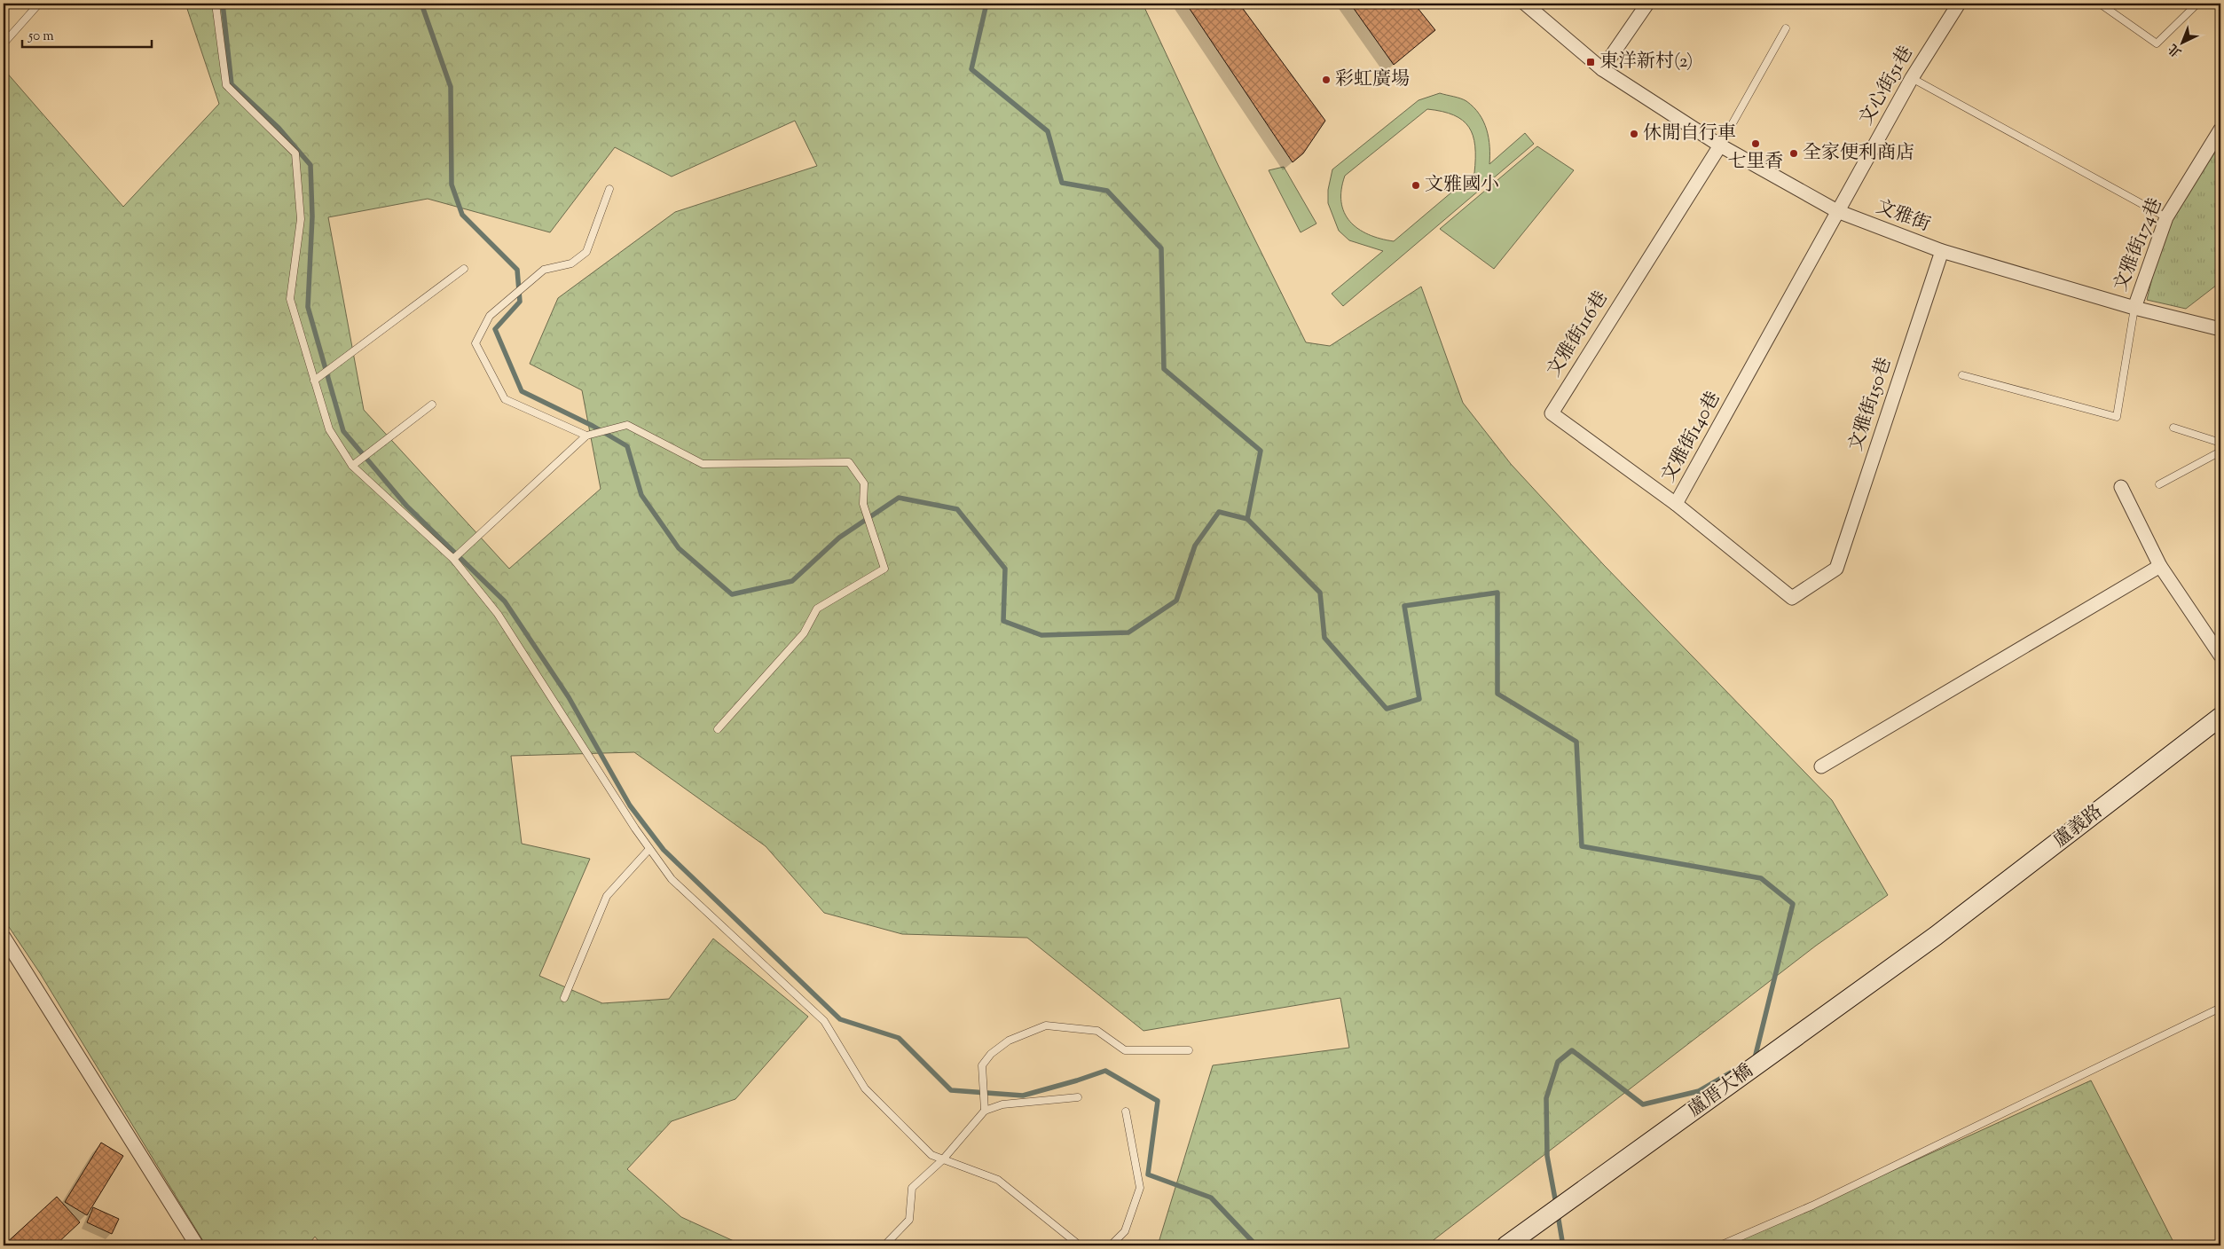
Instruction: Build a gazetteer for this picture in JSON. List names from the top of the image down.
{
  "streets": {
    "street": [
      "文心街51巷",
      "文雅街",
      "文雅街174巷",
      "文雅街116巷",
      "文雅街150巷",
      "文雅街140巷",
      "盧義路",
      "盧厝大橋"
    ]
  },
  "crossings": [
    ["文心街51巷", "文雅街"],
    ["文心街51巷", "文雅街140巷"],
    ["文雅街", "文雅街174巷"],
    ["文雅街", "文雅街116巷"],
    ["文雅街", "文雅街150巷"],
    ["文雅街", "文雅街140巷"],
    ["文雅街116巷", "文雅街140巷"],
    ["文雅街150巷", "文雅街140巷"],
    ["盧義路", "盧厝大橋"]
  ],
  "places": {
    "transit": ["東洋新村(2)"],
    "other": [
      "彩虹廣場",
      "休閒自行車",
      "七里香",
      "全家便利商店",
      "文雅國小"
    ]
  },
  "scale_bar": "50 m",
  "north": "bottom left"
}
